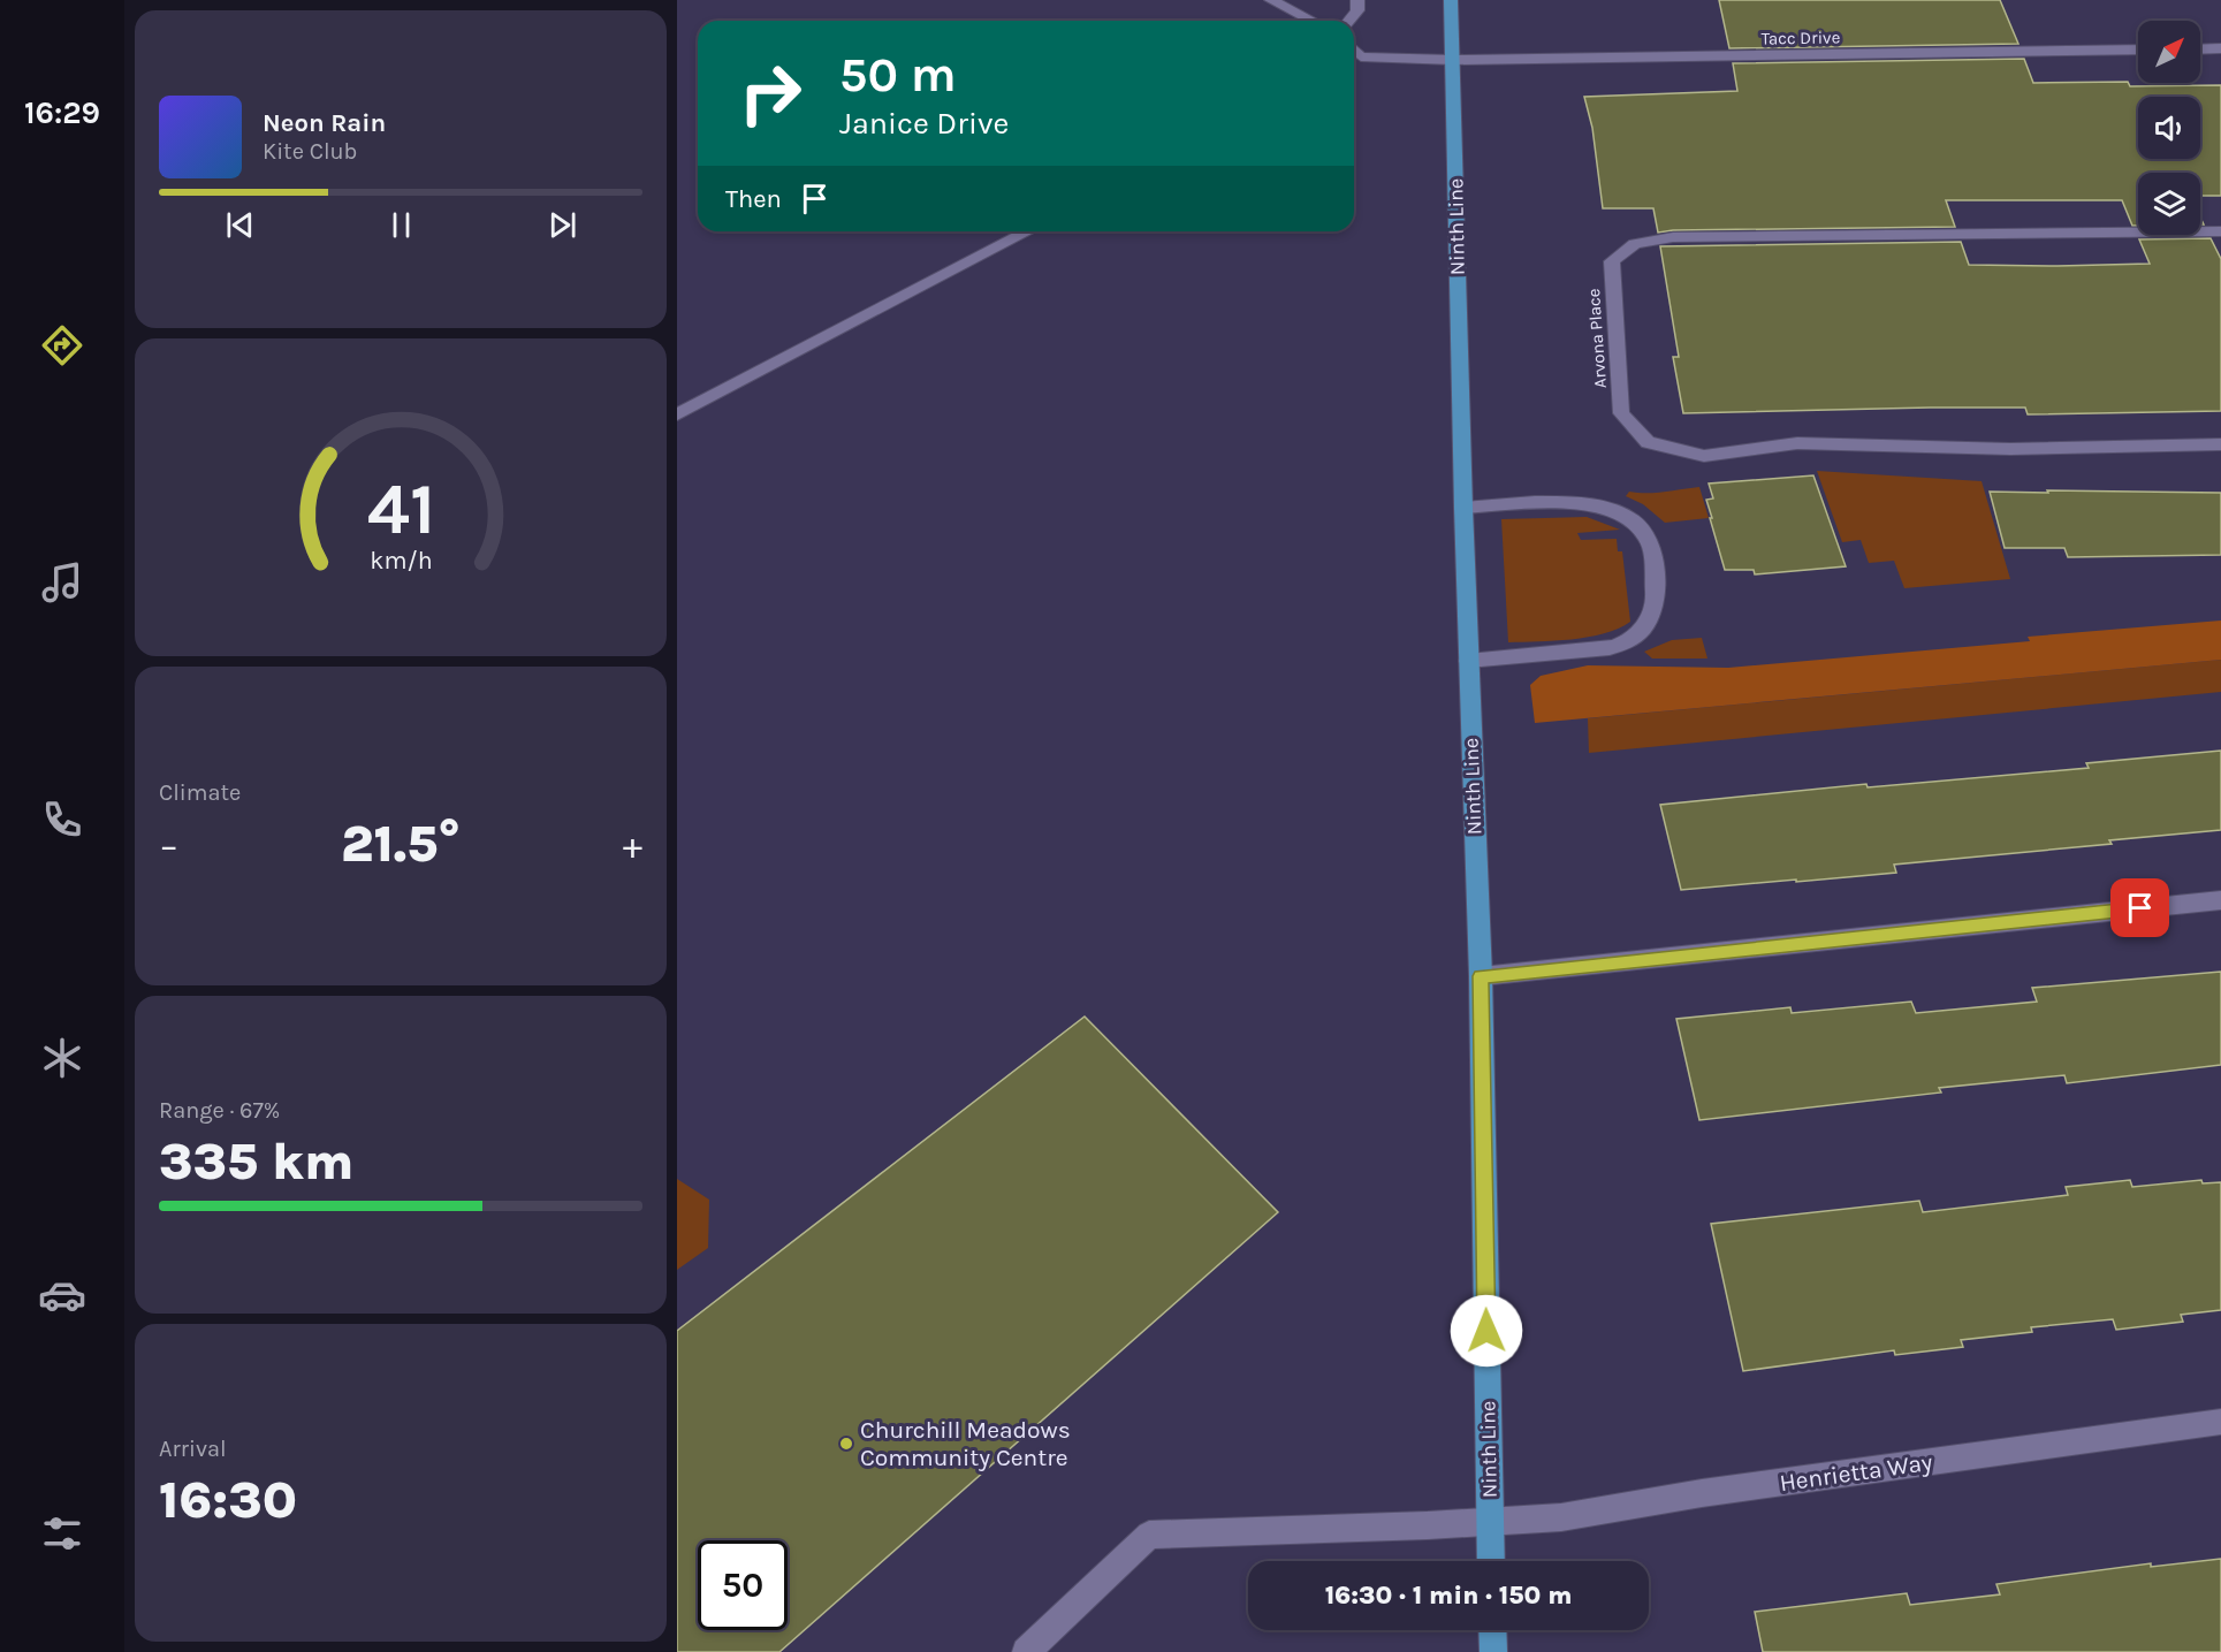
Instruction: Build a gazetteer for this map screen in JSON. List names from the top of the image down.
{
  "streets": {
    "main road": ["Ninth Line"],
    "street": ["Tacc Drive", "Arvona Place", "Henrietta Way"]
  },
  "crossings": [
    ["Tacc Drive", "Ninth Line"],
    ["Ninth Line", "Henrietta Way"]
  ],
  "places": ["Churchill Meadows Community Centre"],
  "north": "top right",
  "page": {
    "tabs": "16:29",
    "turn": ["50 m", "Janice Drive"],
    "song": ["Neon Rain", "Kite Club"],
    "then": "Then",
    "tile": [
      "Climate",
      ["Range · 67%", "335 km"],
      ["Arrival", "16:30"]
    ],
    "heat": ["−", "21.5°", "+"],
    "limit": "50",
    "trip": "16:30 · 1 min · 150 m",
    "gauge": ["41", "km/h"]
  }
}
